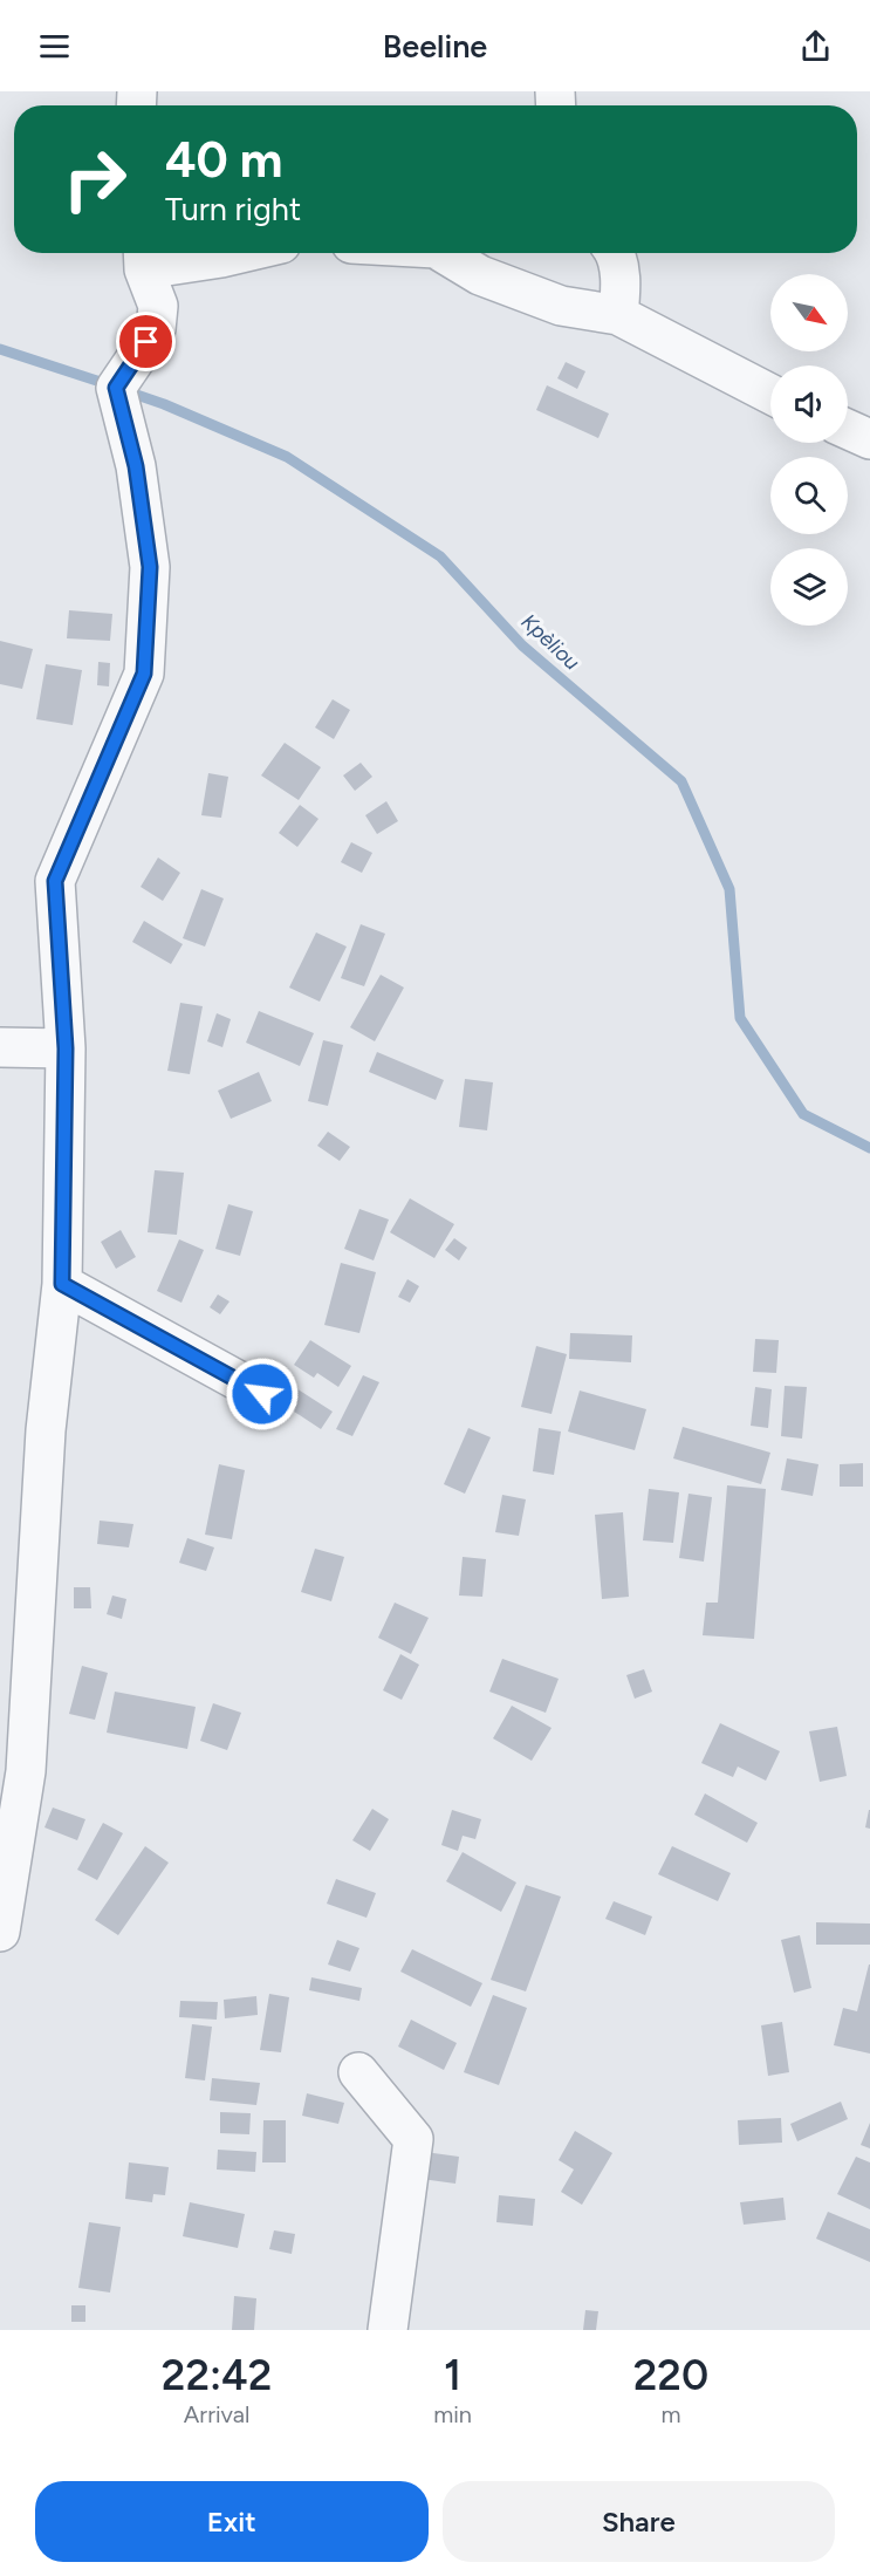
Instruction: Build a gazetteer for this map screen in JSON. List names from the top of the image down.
{
  "water": ["Kpèliou"],
  "north": "bottom right",
  "page": {
    "header": "Beeline",
    "turn": ["40 m", "Turn right"],
    "eta": [
      "22:42",
      "Arrival",
      "1",
      "min",
      "220",
      "m"
    ],
    "buttons": ["Exit", "Share"]
  }
}
